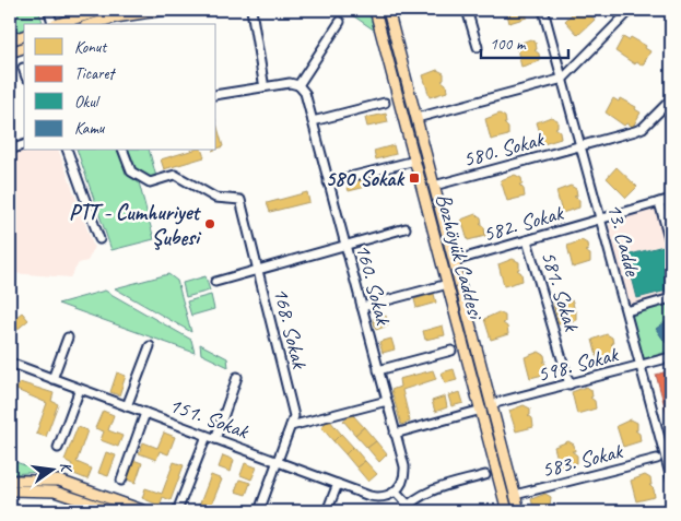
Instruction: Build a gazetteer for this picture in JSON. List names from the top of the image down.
{
  "streets": {
    "main road": ["Bozhöyük Caddesi"],
    "street": [
      "580. Sokak",
      "582. Sokak",
      "13. Cadde",
      "160. Sokak",
      "581. Sokak",
      "168. Sokak",
      "598. Sokak",
      "151. Sokak",
      "583. Sokak"
    ]
  },
  "crossings": [
    ["580. Sokak", "13. Cadde"],
    ["580. Sokak", "Bozhöyük Caddesi"],
    ["582. Sokak", "13. Cadde"],
    ["582. Sokak", "Bozhöyük Caddesi"],
    ["582. Sokak", "581. Sokak"],
    ["13. Cadde", "598. Sokak"],
    ["13. Cadde", "583. Sokak"],
    ["Bozhöyük Caddesi", "598. Sokak"],
    ["Bozhöyük Caddesi", "583. Sokak"],
    ["160. Sokak", "151. Sokak"],
    ["581. Sokak", "598. Sokak"],
    ["168. Sokak", "151. Sokak"]
  ],
  "places": {
    "transit": ["580 Sokak"],
    "other": ["PTT - Cumhuriyet Şubesi"]
  },
  "legend": [
    "Konut",
    "Ticaret",
    "Okul",
    "Kamu"
  ],
  "scale_bar": "100 m",
  "north": "right"
}
